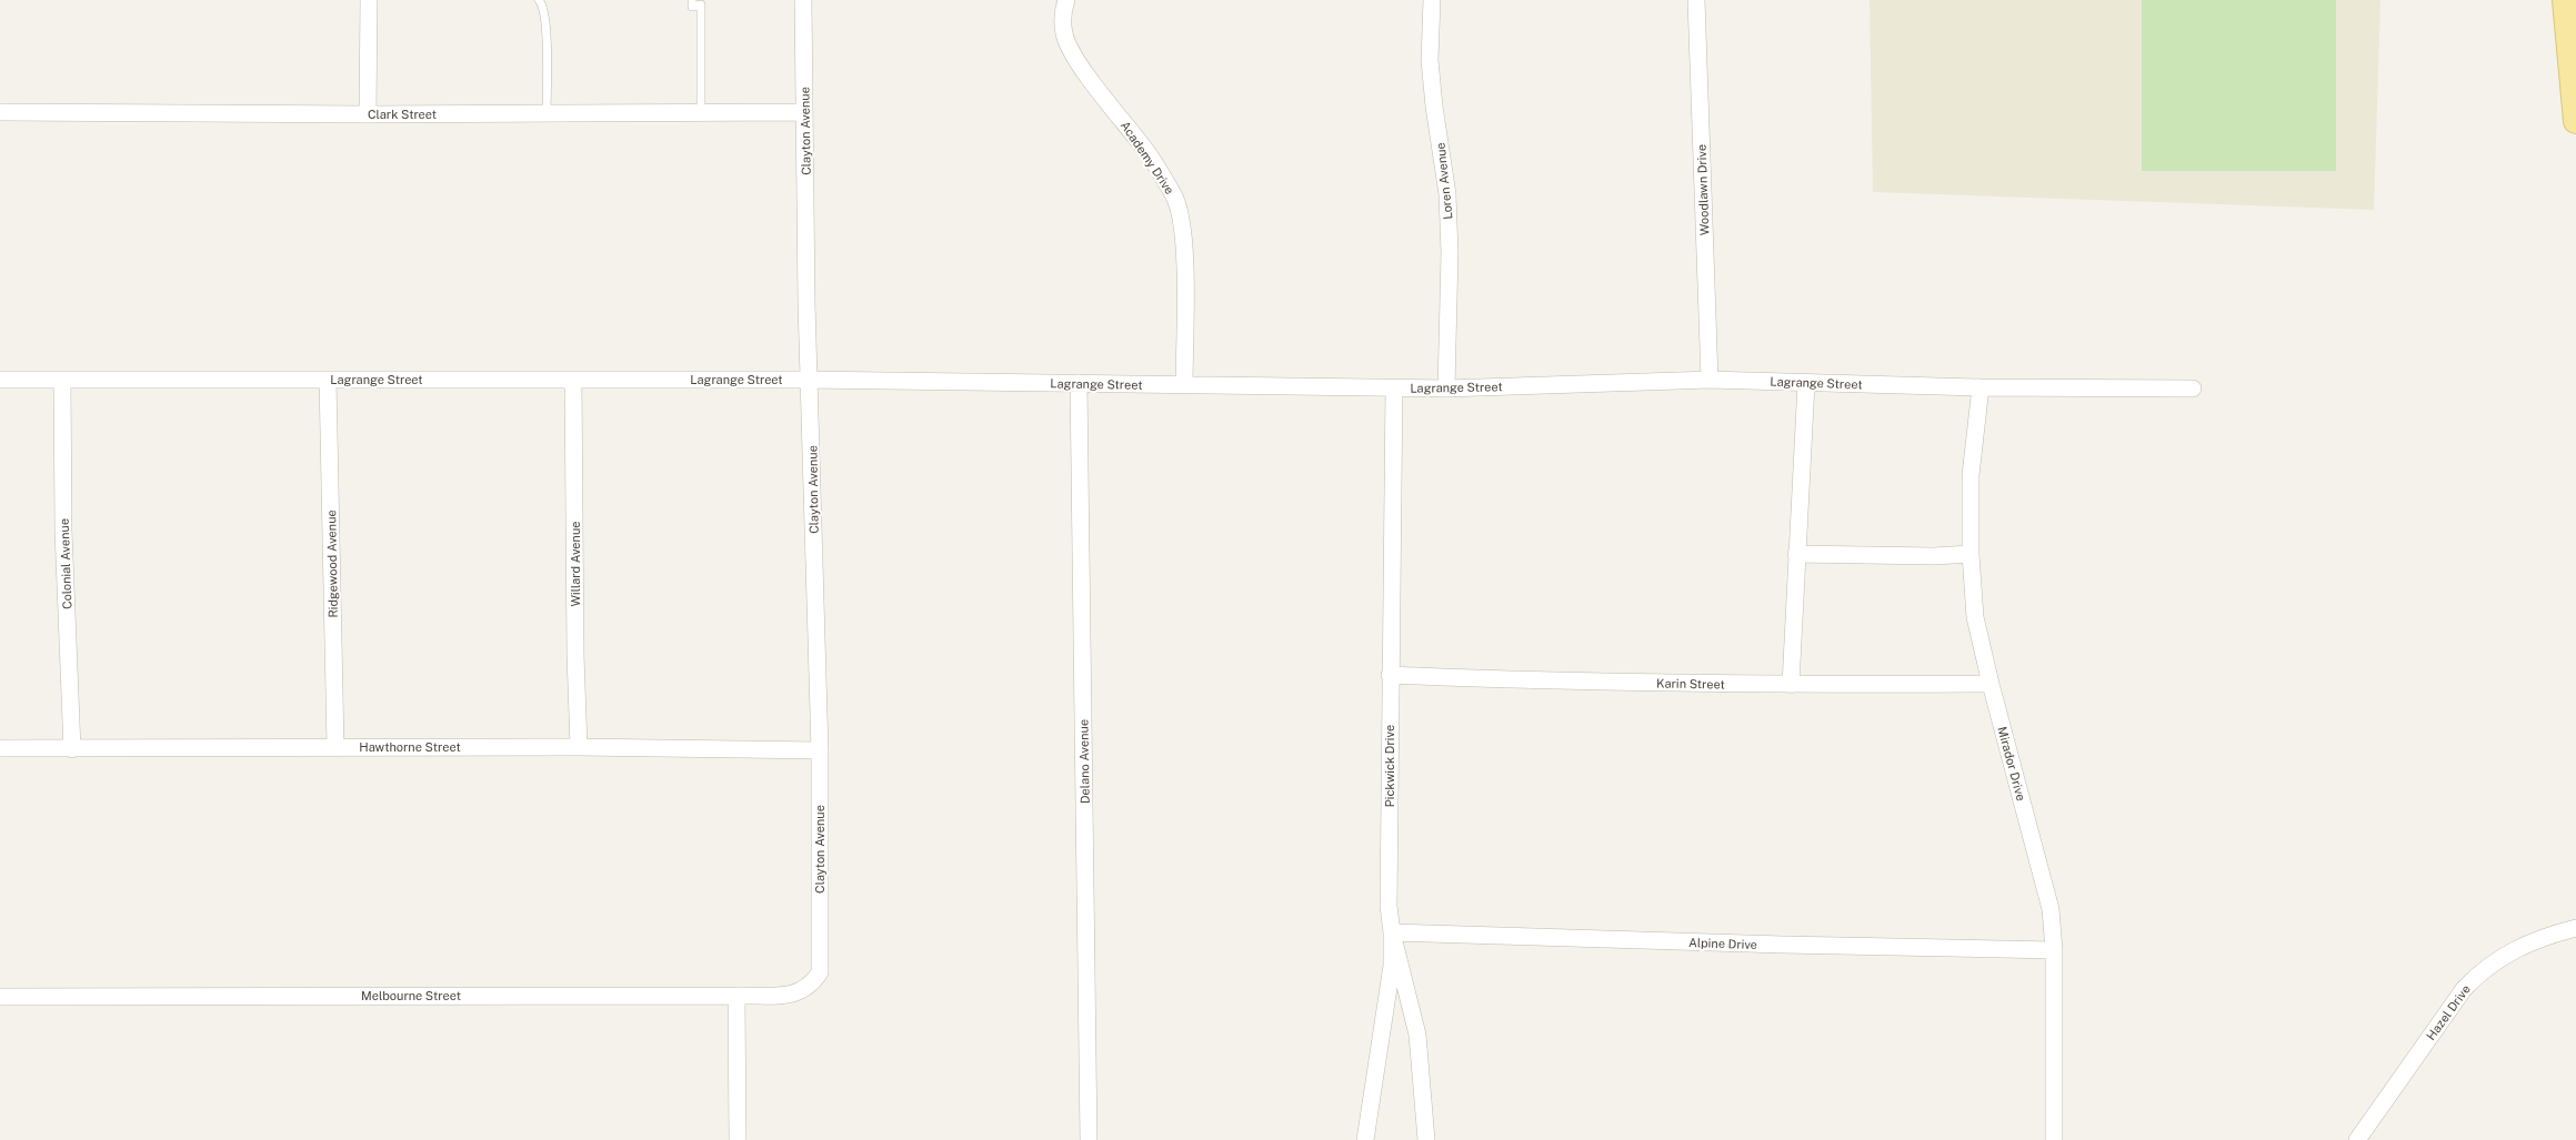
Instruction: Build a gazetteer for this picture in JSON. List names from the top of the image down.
{
  "streets": {
    "street": [
      "Clark Street",
      "Clayton Avenue",
      "Academy Drive",
      "Loren Avenue",
      "Woodlawn Drive",
      "Lagrange Street",
      "Colonial Avenue",
      "Ridgewood Avenue",
      "Willard Avenue",
      "Karin Street",
      "Hawthorne Street",
      "Delano Avenue",
      "Mirador Drive",
      "Pickwick Drive",
      "Alpine Drive",
      "Melbourne Street",
      "Hazel Drive"
    ]
  },
  "crossings": [
    ["Clark Street", "Clayton Avenue"],
    ["Clayton Avenue", "Lagrange Street"],
    ["Clayton Avenue", "Hawthorne Street"],
    ["Clayton Avenue", "Melbourne Street"],
    ["Academy Drive", "Lagrange Street"],
    ["Loren Avenue", "Lagrange Street"],
    ["Woodlawn Drive", "Lagrange Street"],
    ["Lagrange Street", "Colonial Avenue"],
    ["Lagrange Street", "Ridgewood Avenue"],
    ["Lagrange Street", "Willard Avenue"],
    ["Lagrange Street", "Delano Avenue"],
    ["Lagrange Street", "Mirador Drive"],
    ["Lagrange Street", "Pickwick Drive"],
    ["Colonial Avenue", "Hawthorne Street"],
    ["Ridgewood Avenue", "Hawthorne Street"],
    ["Willard Avenue", "Hawthorne Street"],
    ["Karin Street", "Mirador Drive"],
    ["Karin Street", "Pickwick Drive"],
    ["Mirador Drive", "Alpine Drive"],
    ["Pickwick Drive", "Alpine Drive"]
  ]
}
